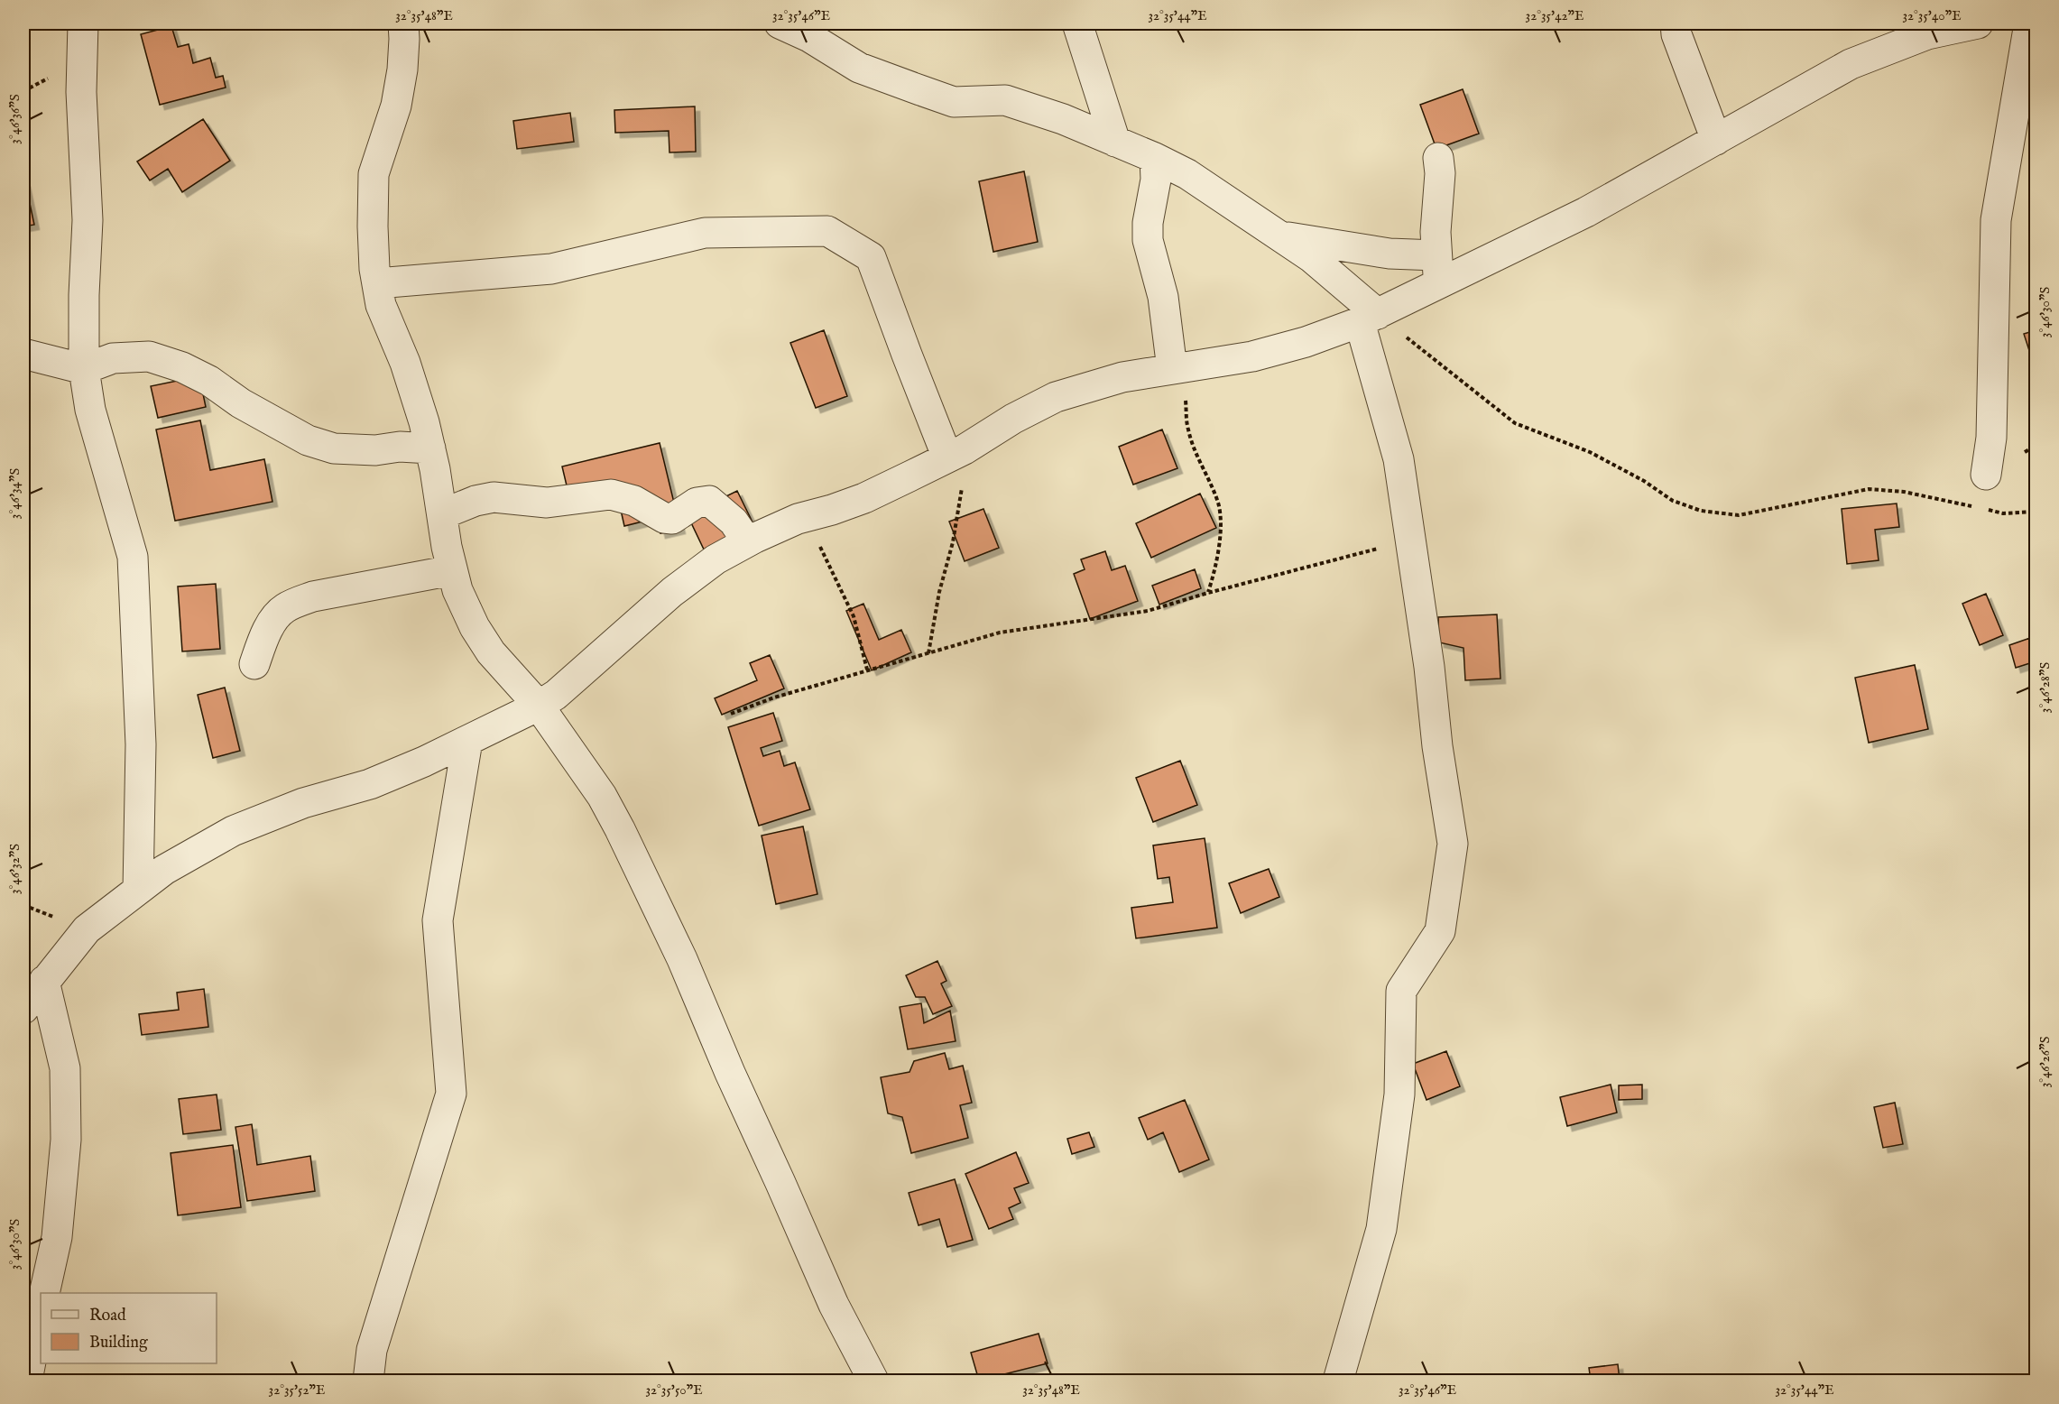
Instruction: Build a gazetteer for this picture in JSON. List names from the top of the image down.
{
  "legend": ["Road", "Building"],
  "coordinates": [
    "32°35'48\"E",
    "32°35'46\"E",
    "32°35'44\"E",
    "32°35'42\"E",
    "32°35'40\"E",
    "3°46'36\"S",
    "3°46'30\"S",
    "3°46'34\"S",
    "3°46'28\"S",
    "3°46'32\"S",
    "3°46'26\"S",
    "32°35'52\"E",
    "32°35'50\"E"
  ]
}
